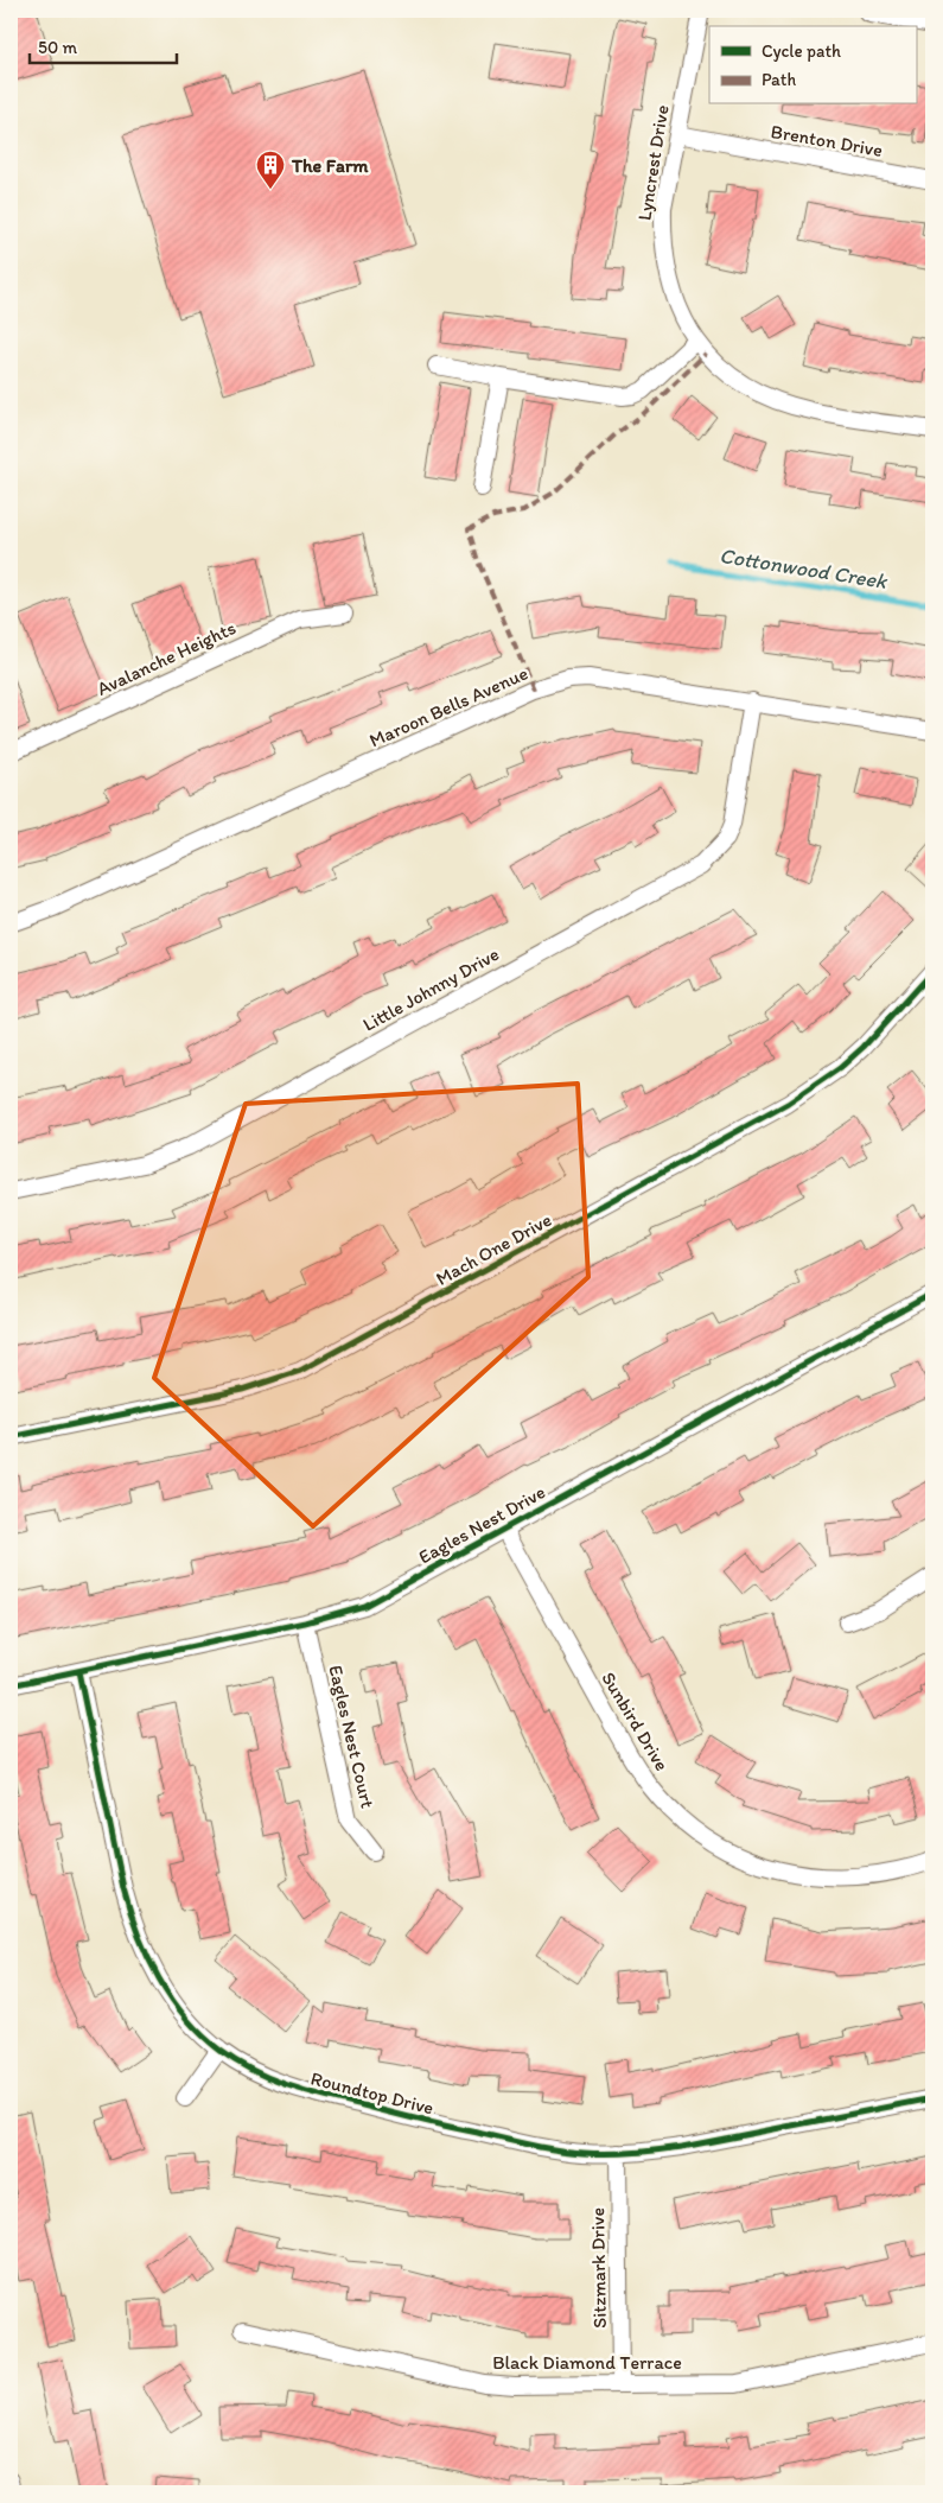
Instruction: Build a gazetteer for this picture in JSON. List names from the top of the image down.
{
  "streets": {
    "street": [
      "Brenton Drive",
      "Lyncrest Drive",
      "Avalanche Heights",
      "Maroon Bells Avenue",
      "Little Johnny Drive",
      "Mach One Drive",
      "Eagles Nest Drive",
      "Sunbird Drive",
      "Eagles Nest Court",
      "Roundtop Drive",
      "Sitzmark Drive",
      "Black Diamond Terrace"
    ]
  },
  "crossings": [
    ["Brenton Drive", "Lyncrest Drive"],
    ["Maroon Bells Avenue", "Little Johnny Drive"],
    ["Eagles Nest Drive", "Sunbird Drive"],
    ["Eagles Nest Drive", "Eagles Nest Court"],
    ["Eagles Nest Drive", "Roundtop Drive"],
    ["Roundtop Drive", "Sitzmark Drive"],
    ["Sitzmark Drive", "Black Diamond Terrace"]
  ],
  "water": ["Cottonwood Creek"],
  "places": {
    "building": ["The Farm"]
  },
  "legend": ["Cycle path", "Path"],
  "scale_bar": "50 m"
}
